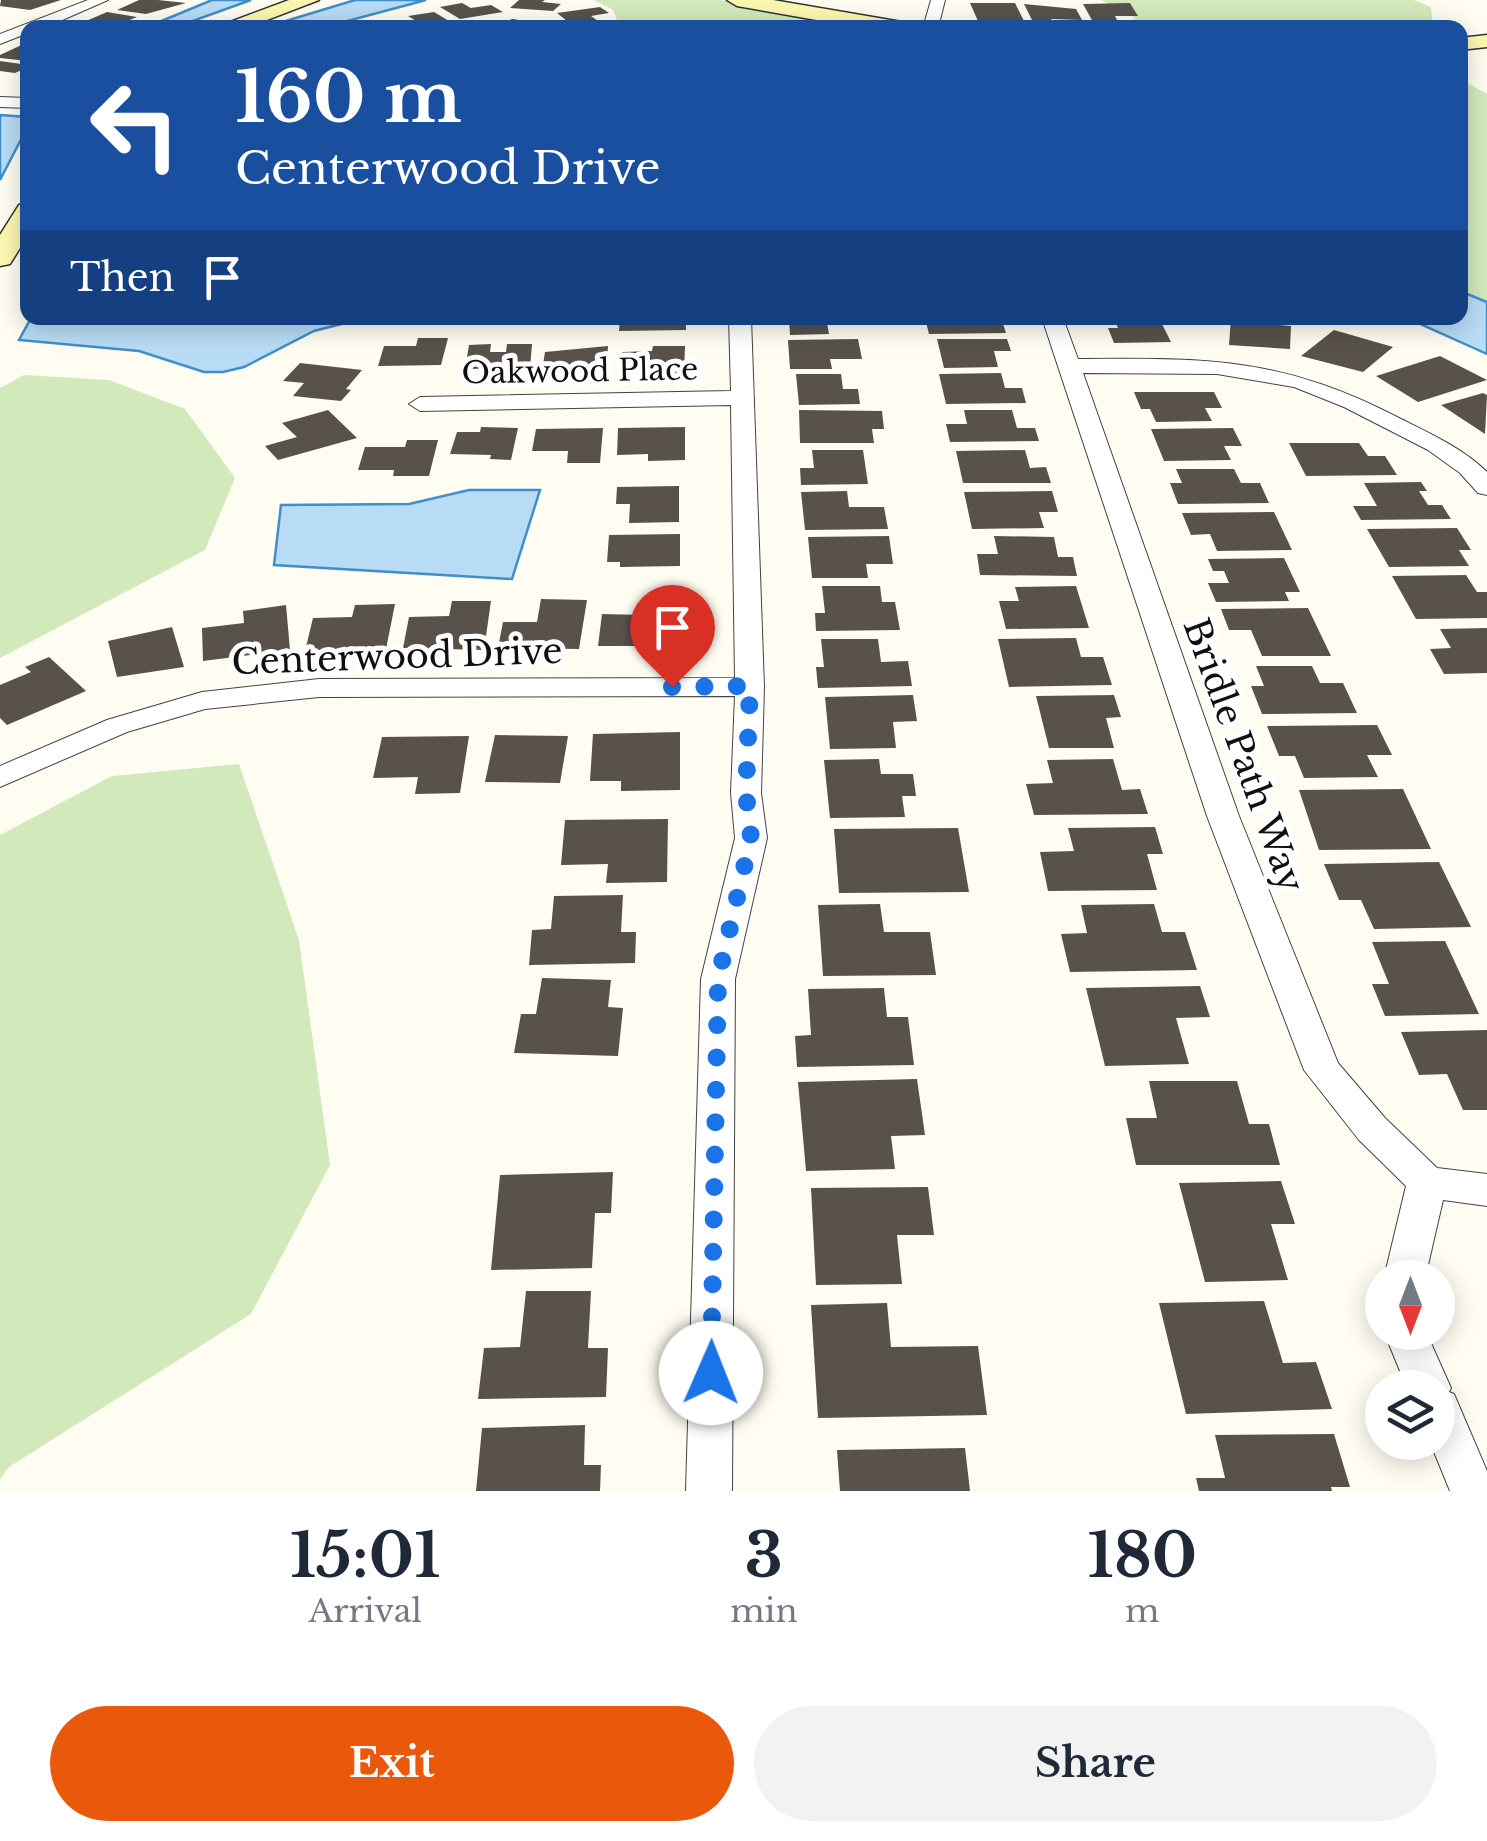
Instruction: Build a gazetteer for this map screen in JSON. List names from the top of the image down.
{
  "streets": {
    "street": ["Oakwood Place", "Centerwood Drive", "Bridle Path Way"]
  },
  "north": "bottom",
  "page": {
    "turn": ["160 m", "Centerwood Drive"],
    "then": "Then",
    "eta": [
      "15:01",
      "Arrival",
      "3",
      "min",
      "180",
      "m"
    ],
    "buttons": ["Exit", "Share"]
  }
}
